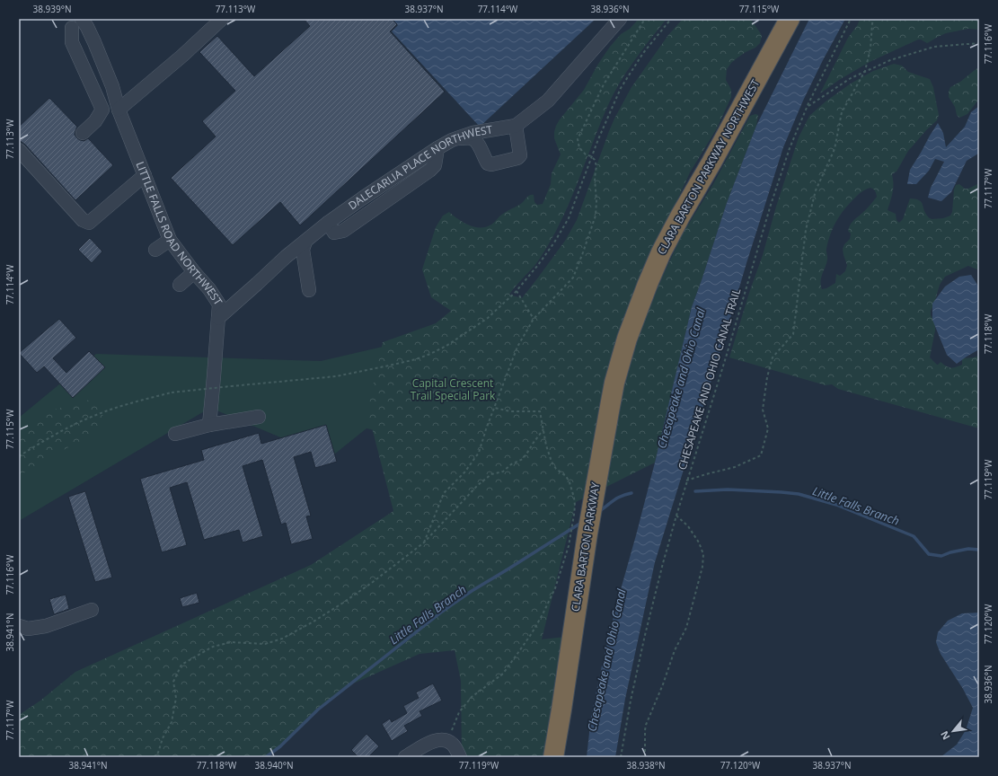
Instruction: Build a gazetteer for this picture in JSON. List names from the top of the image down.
{
  "streets": {
    "highway": ["CLARA BARTON PARKWAY NORTHWEST", "CLARA BARTON PARKWAY"],
    "street": ["DALECARLIA PLACE NORTHWEST", "LITTLE FALLS ROAD NORTHWEST"],
    "path": ["CHESAPEAKE AND OHIO CANAL TRAIL"]
  },
  "crossings": [
    ["CLARA BARTON PARKWAY NORTHWEST", "CLARA BARTON PARKWAY"],
    ["DALECARLIA PLACE NORTHWEST", "LITTLE FALLS ROAD NORTHWEST"]
  ],
  "water": ["Chesapeake and Ohio Canal", "Little Falls Branch"],
  "parks": ["Capital Crescent Trail Special Park"],
  "north": "bottom left",
  "coordinates": [
    "38.939°N",
    "77.113°W",
    "38.937°N",
    "77.114°W",
    "38.936°N",
    "77.115°W",
    "77.116°W",
    "77.117°W",
    "77.118°W",
    "77.119°W",
    "77.120°W",
    "38.941°N",
    "38.940°N",
    "38.938°N"
  ]
}
